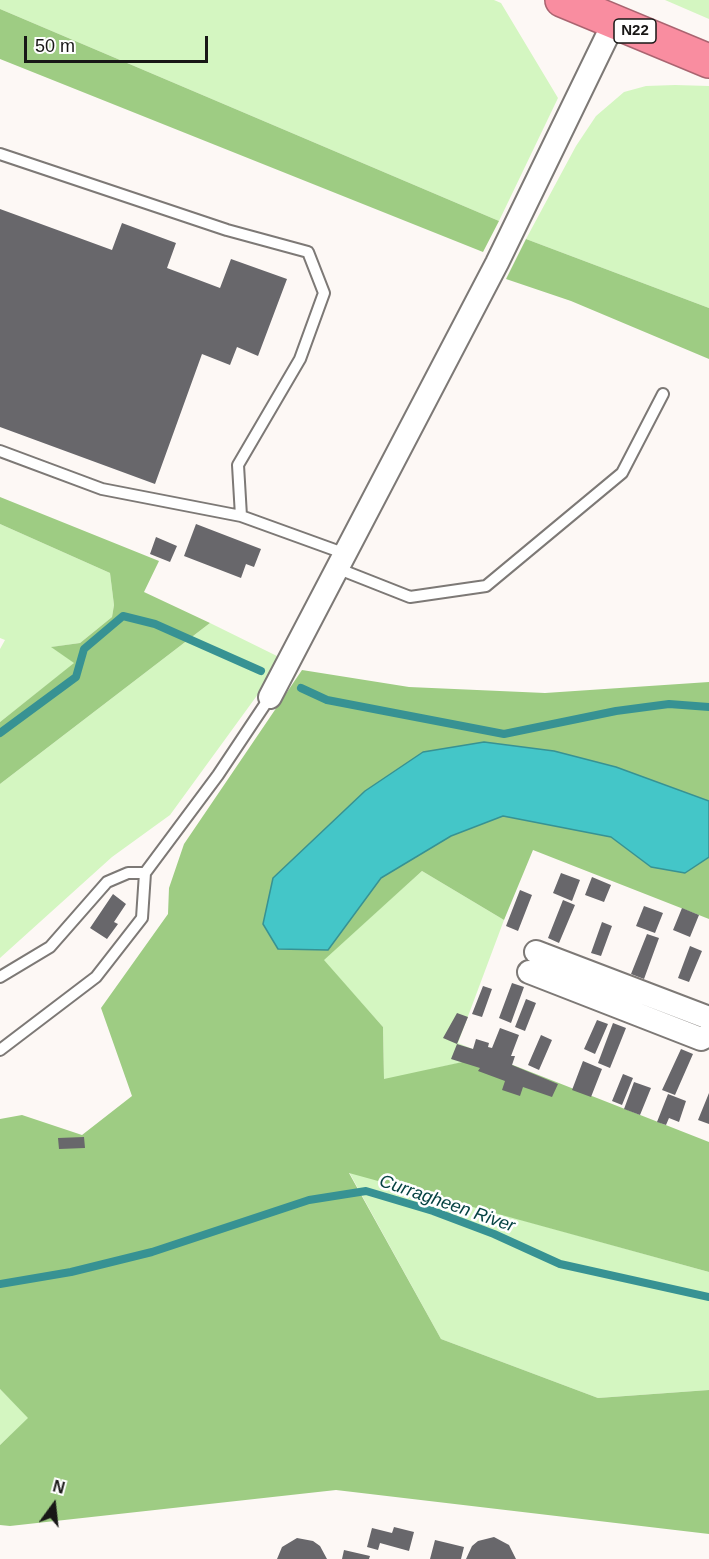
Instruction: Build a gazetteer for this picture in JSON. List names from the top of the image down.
{
  "streets": {
    "highway": ["N22"]
  },
  "water": ["Curragheen River"],
  "scale_bar": "50 m",
  "north": "top"
}
